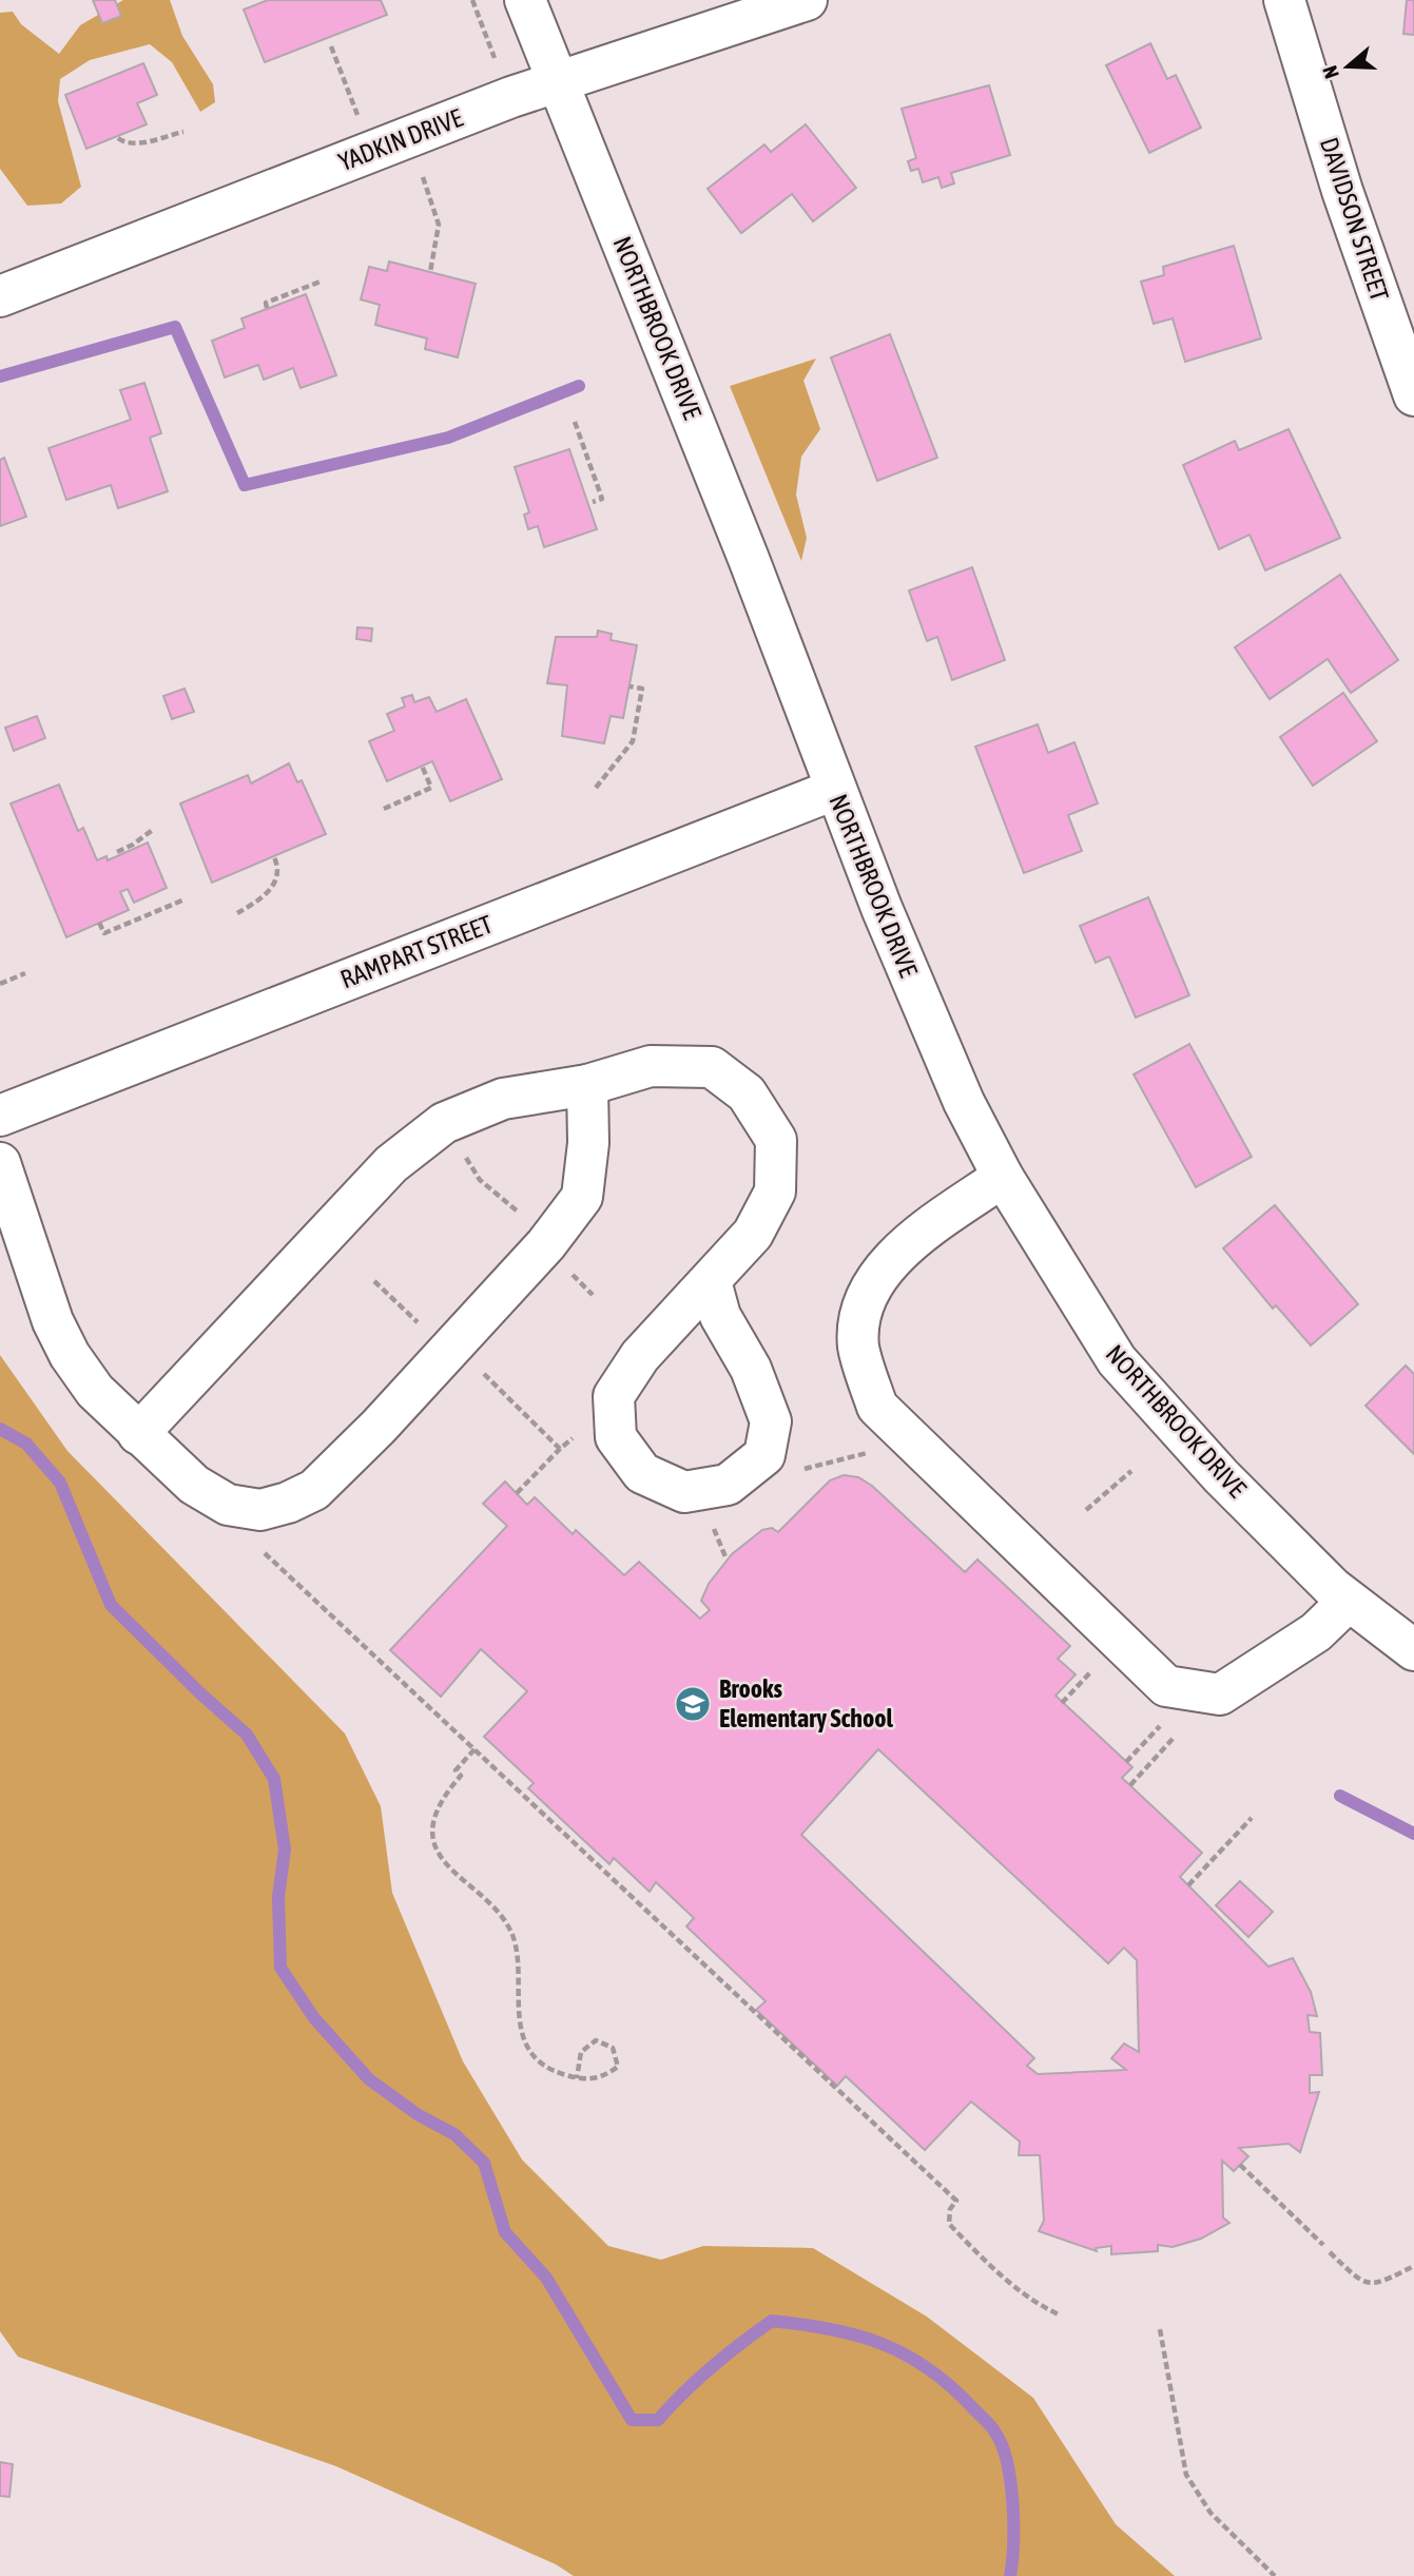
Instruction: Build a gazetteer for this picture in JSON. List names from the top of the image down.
{
  "streets": {
    "street": [
      "YADKIN DRIVE",
      "DAVIDSON STREET",
      "NORTHBROOK DRIVE",
      "RAMPART STREET"
    ]
  },
  "crossings": [
    ["YADKIN DRIVE", "NORTHBROOK DRIVE"],
    ["NORTHBROOK DRIVE", "RAMPART STREET"]
  ],
  "places": {
    "school or university": ["Brooks Elementary School"]
  },
  "north": "left"
}
